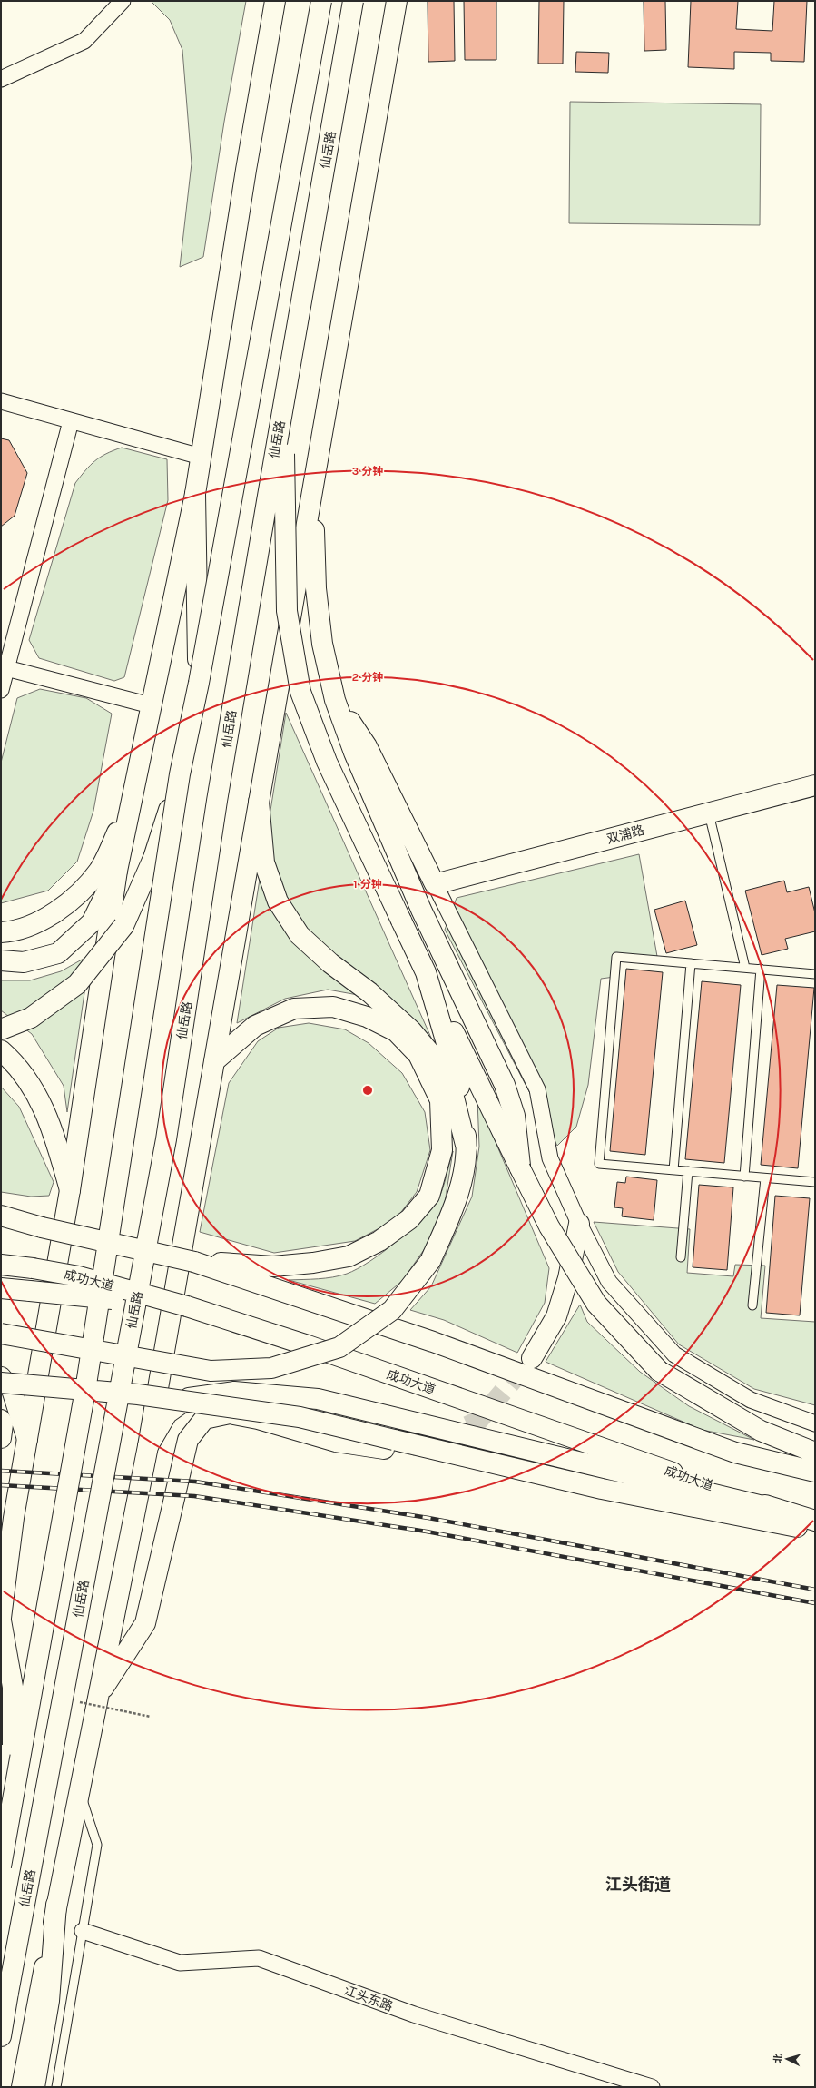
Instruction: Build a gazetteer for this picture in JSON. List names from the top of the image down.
{
  "streets": {
    "main road": ["仙岳路", "双浦路", "成功大道"],
    "street": ["江头东路"]
  },
  "districts": ["江头街道"],
  "north": "left",
  "rings": ["3 分钟", "2 分钟", "1 分钟"]
}
